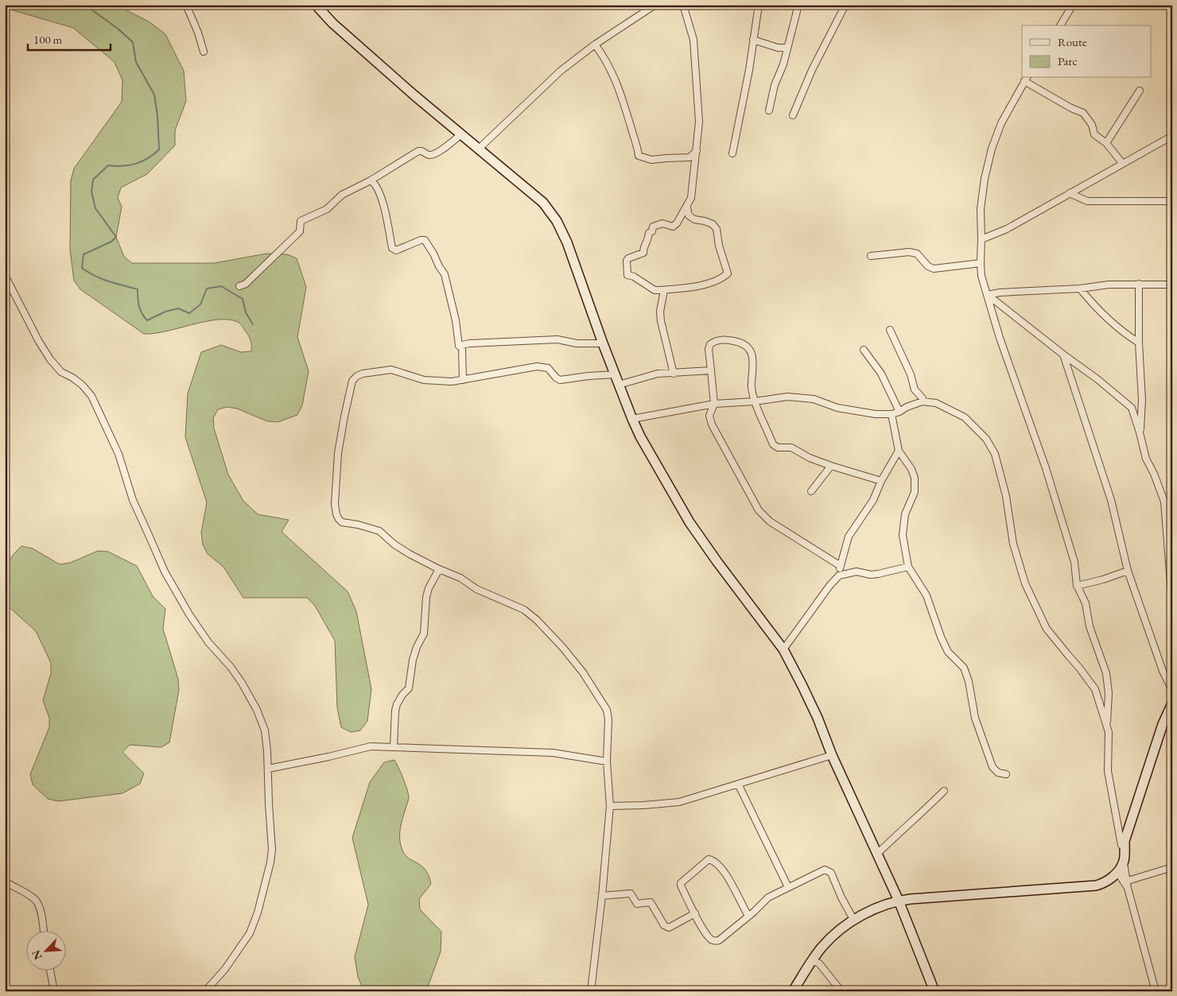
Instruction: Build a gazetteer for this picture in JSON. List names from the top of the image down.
{
  "legend": ["Route", "Parc"],
  "scale_bar": "100 m",
  "north": "bottom left"
}
